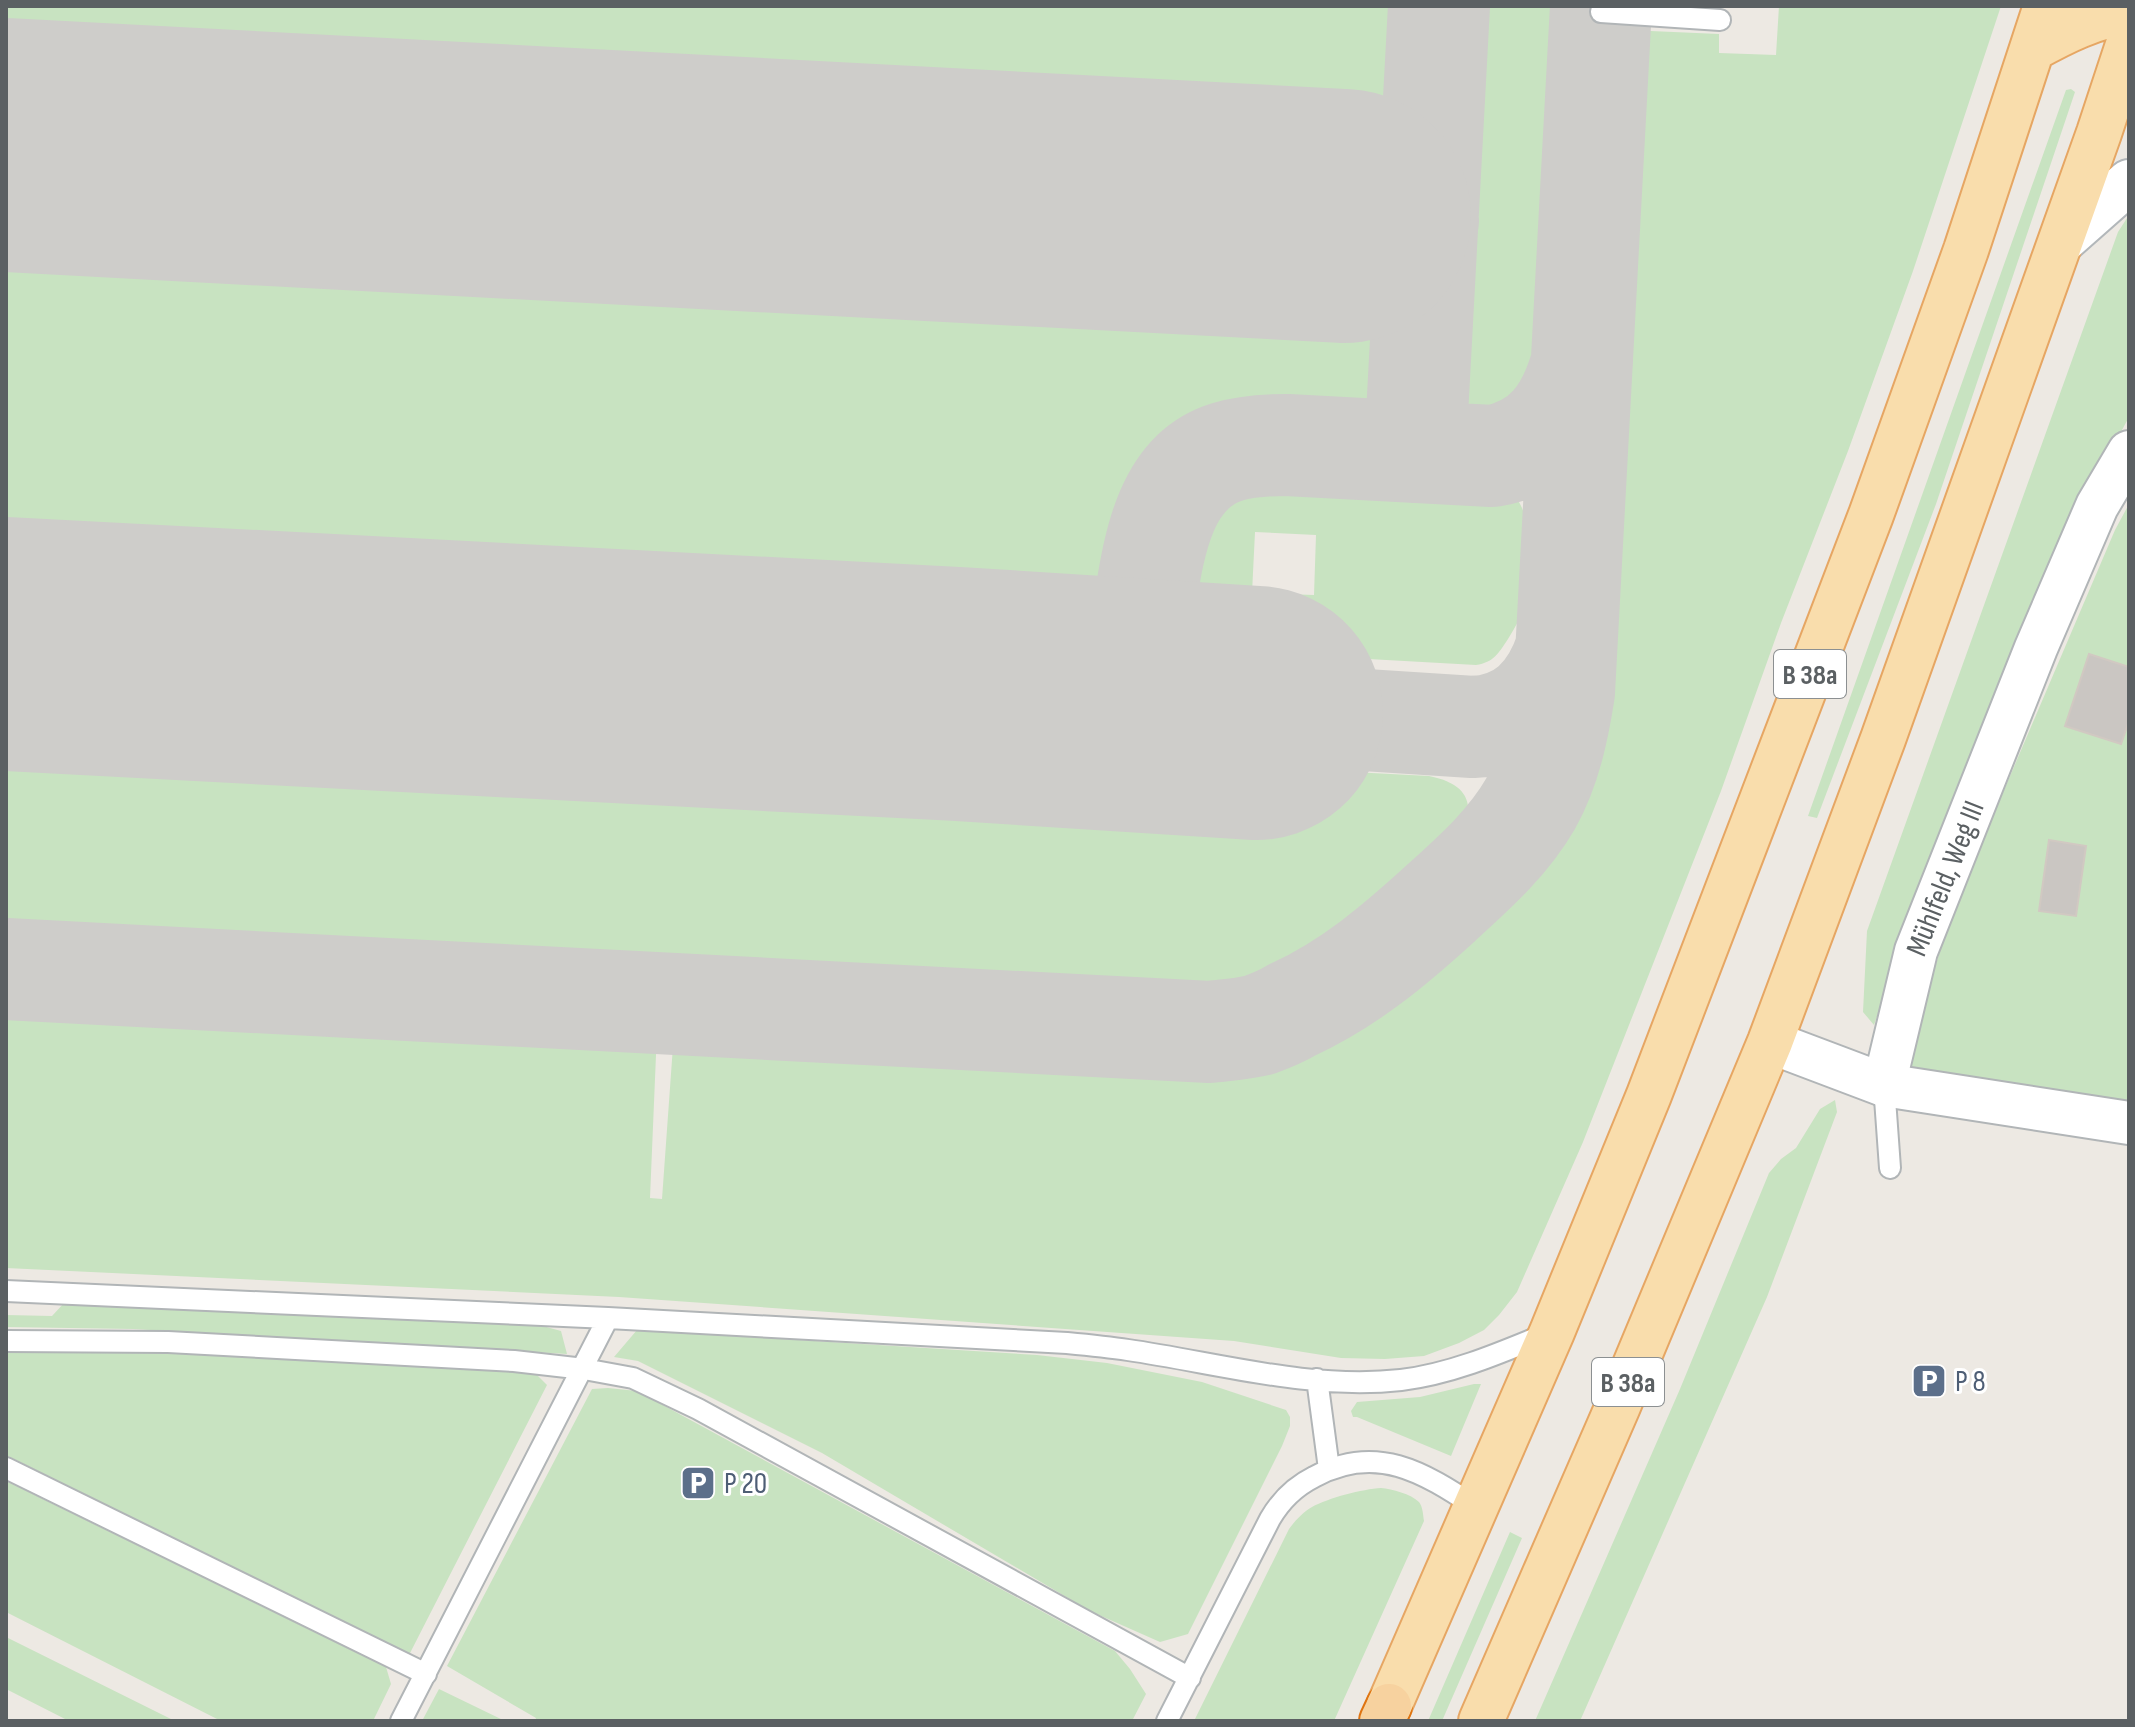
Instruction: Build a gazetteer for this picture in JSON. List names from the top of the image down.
{
  "streets": {
    "main road": ["B 38a"],
    "street": ["Mühlfeld, Weg III"]
  },
  "places": {
    "parking": ["P 8", "P 20"]
  }
}
